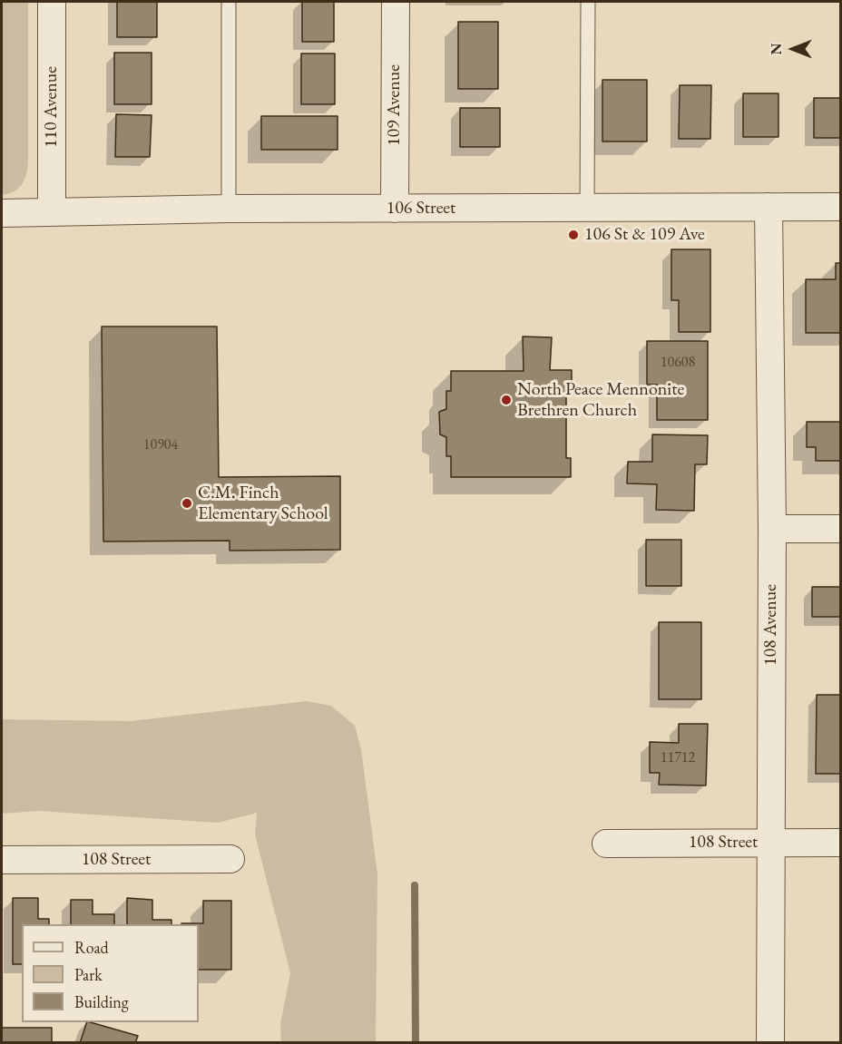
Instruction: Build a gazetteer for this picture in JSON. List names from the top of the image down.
{
  "streets": {
    "street": [
      "109 Avenue",
      "110 Avenue",
      "106 Street",
      "108 Avenue",
      "108 Street"
    ]
  },
  "crossings": [
    ["109 Avenue", "106 Street"],
    ["110 Avenue", "106 Street"],
    ["106 Street", "108 Avenue"],
    ["108 Avenue", "108 Street"]
  ],
  "places": ["106 St & 109 Ave", "North Peace Mennonite Brethren Church", "C.M. Finch Elementary School"],
  "house_numbers": ["10608", "10904", "11712"],
  "legend": ["Road", "Park", "Building"],
  "north": "left"
}
